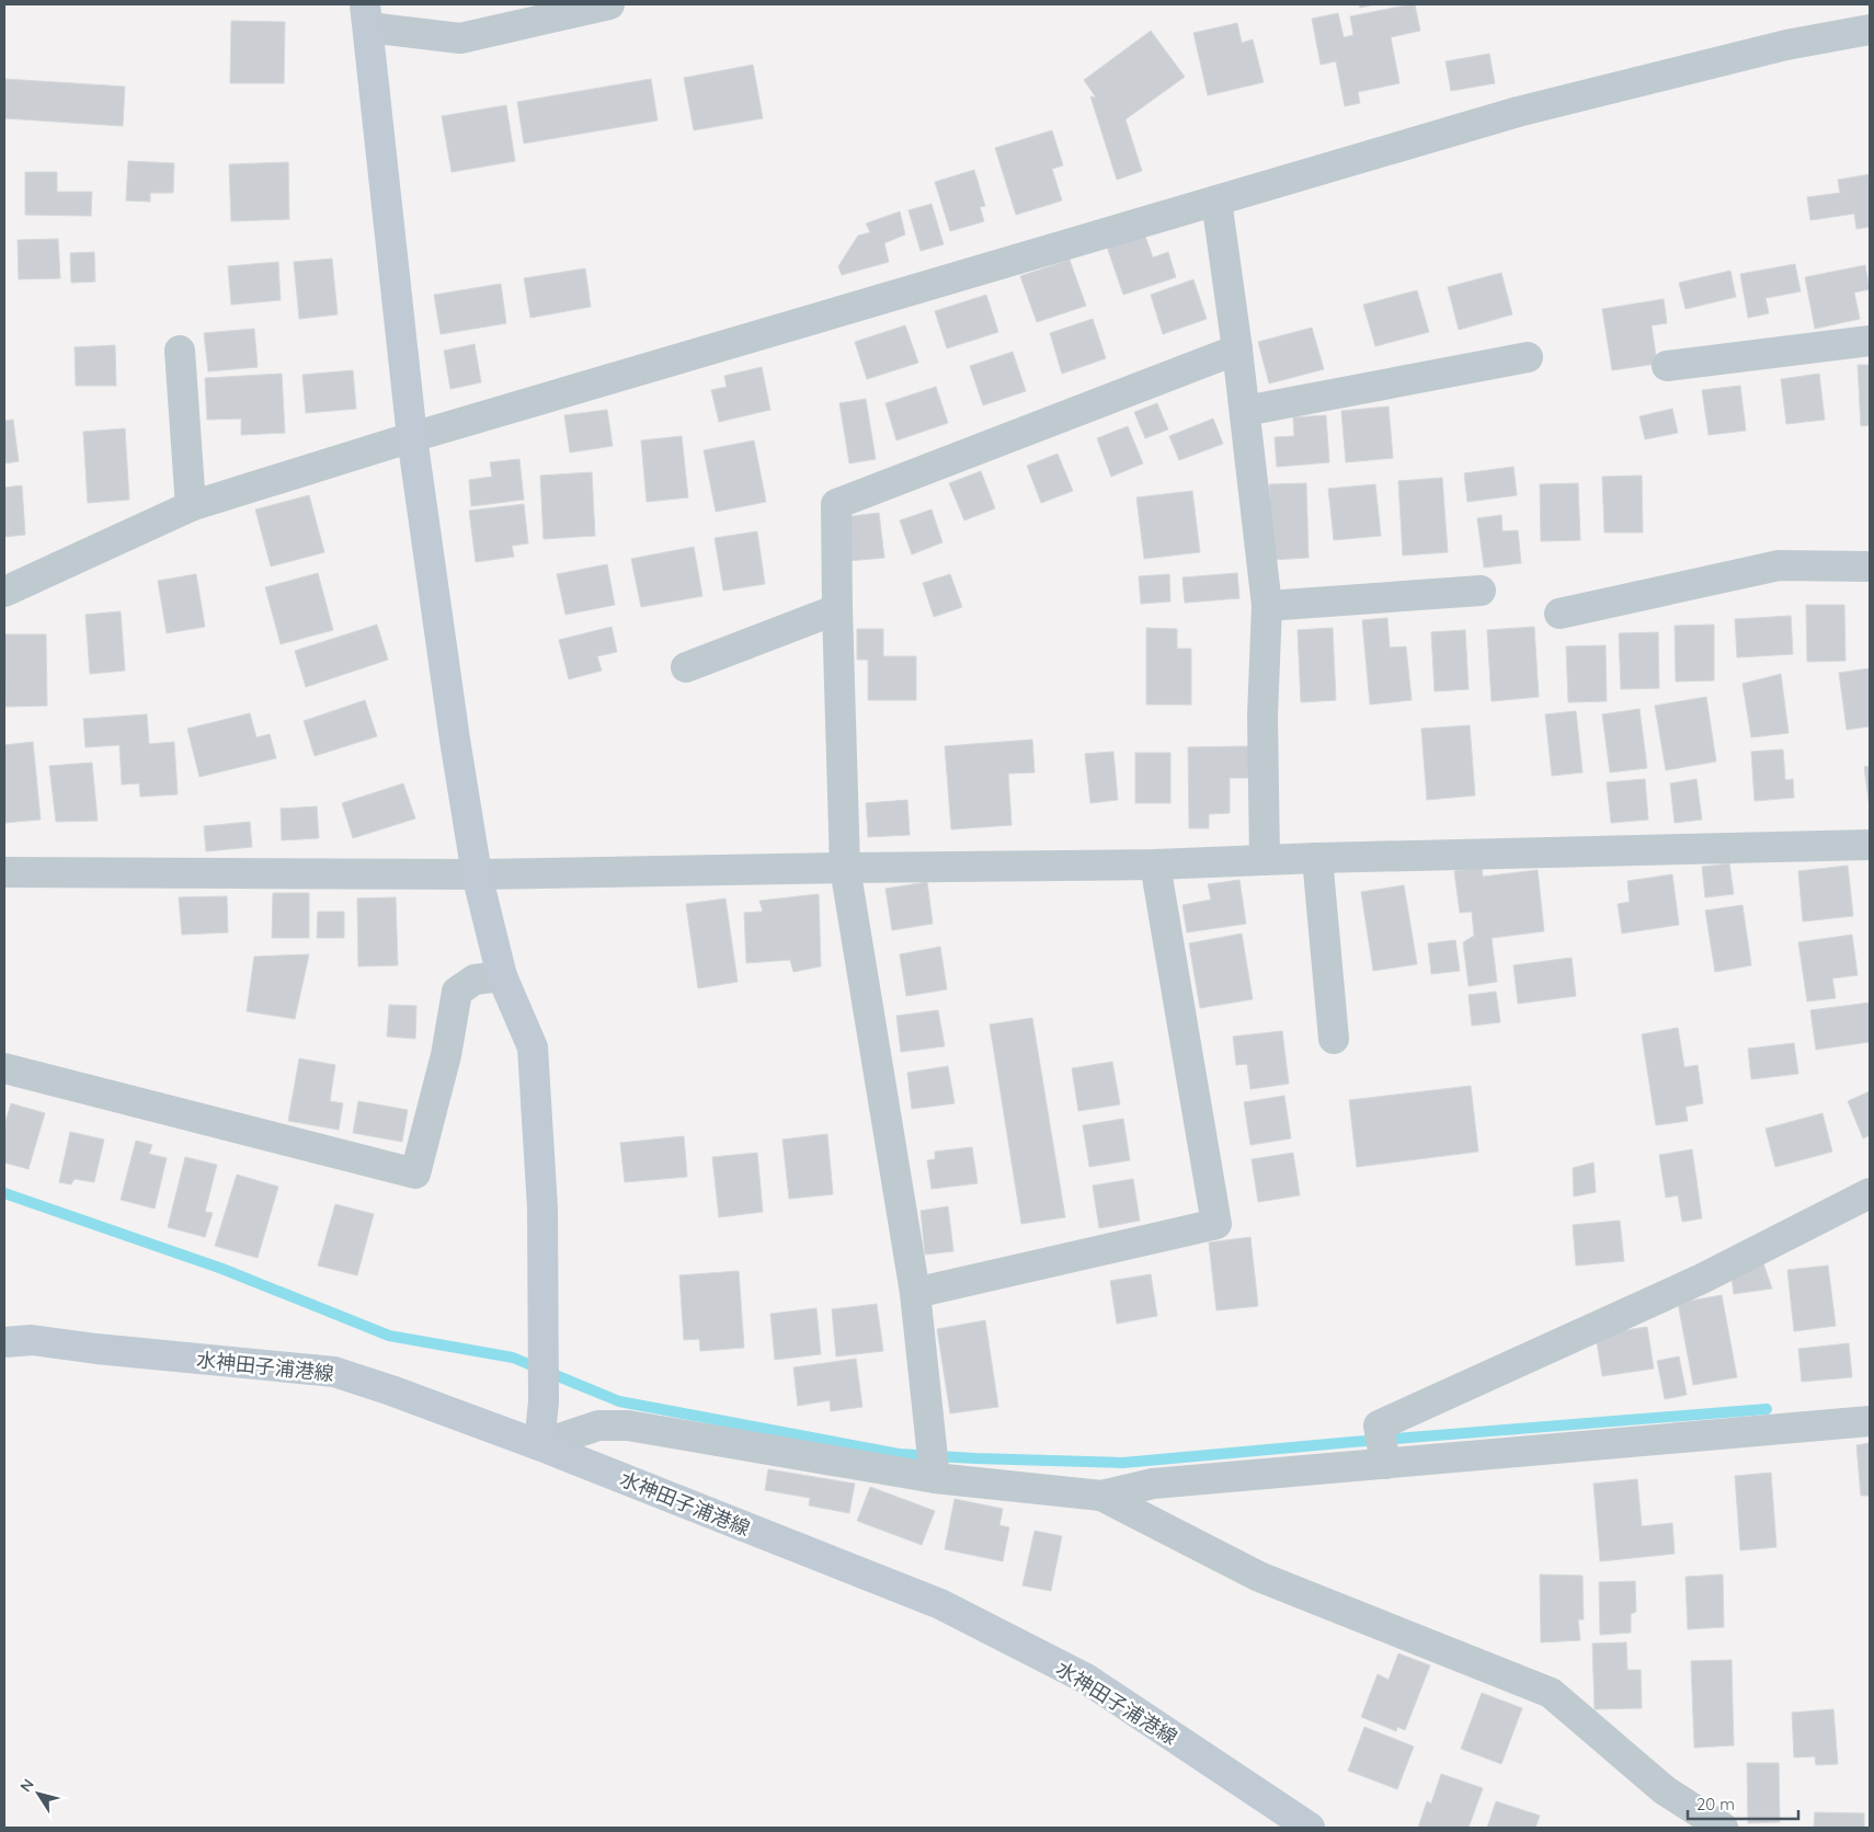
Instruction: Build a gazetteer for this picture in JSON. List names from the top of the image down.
{
  "streets": {
    "street": ["水神田子浦港線"]
  },
  "scale_bar": "20 m",
  "north": "top left"
}
